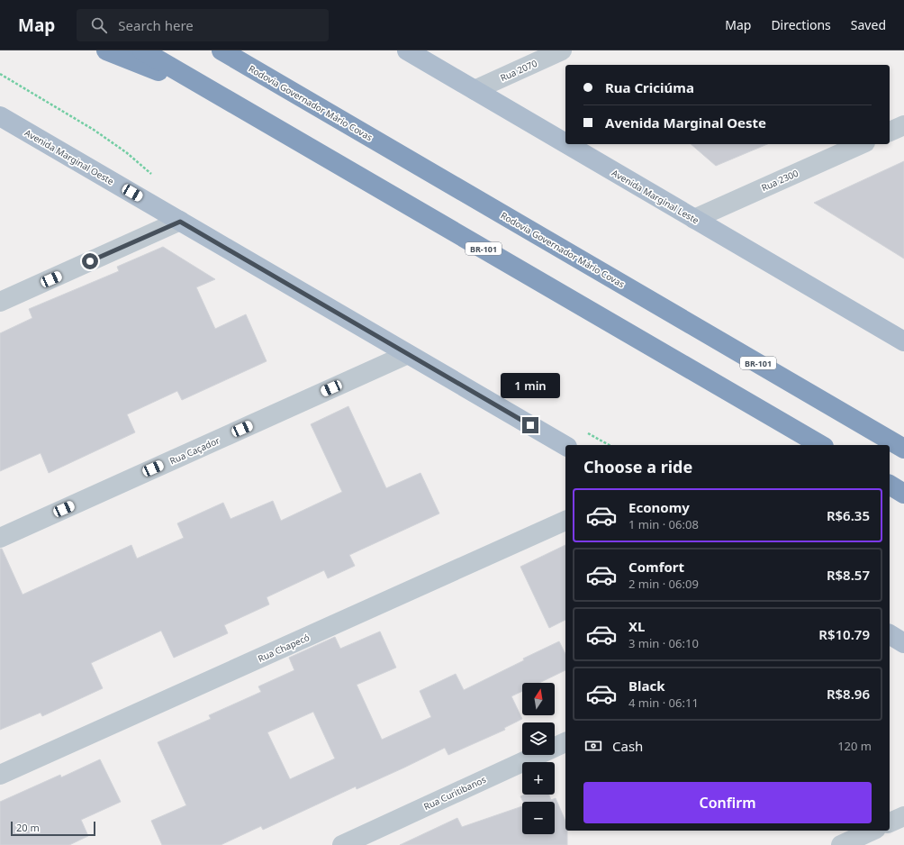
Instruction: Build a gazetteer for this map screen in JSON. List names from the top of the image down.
{
  "streets": {
    "highway": ["Rodovia Governador Mário Covas", "BR-101"],
    "main road": ["Avenida Marginal Oeste", "Avenida Marginal Leste"],
    "street": [
      "Rua 2070",
      "Rua 2300",
      "Rua Caçador",
      "Rua Chapecó",
      "Rua Curitibanos"
    ]
  },
  "crossings": [
    ["Rua 2070", "Avenida Marginal Leste"],
    ["Avenida Marginal Oeste", "Rua Caçador"],
    ["Rua 2300", "Avenida Marginal Leste"]
  ],
  "scale_bar": "20 m",
  "north": "top",
  "page": {
    "header": "Map",
    "search": "Search here",
    "nav": ["Map", "Directions", "Saved"],
    "banner": ["Rua Criciúma", "Avenida Marginal Oeste"],
    "bubble": "1 min",
    "heading": "Choose a ride",
    "list": [
      {
        "name": "Economy",
        "note": "1 min · 06:08",
        "value": "R$6.35"
      },
      {
        "name": "Comfort",
        "note": "2 min · 06:09",
        "value": "R$8.57"
      },
      {
        "name": "XL",
        "note": "3 min · 06:10",
        "value": "R$10.79"
      },
      {
        "name": "Black",
        "note": "4 min · 06:11",
        "value": "R$8.96"
      }
    ],
    "map_buttons": ["+", "−"],
    "pay": ["Cash", "120 m"],
    "buttons": "Confirm",
    "scale": "20 m"
  }
}
